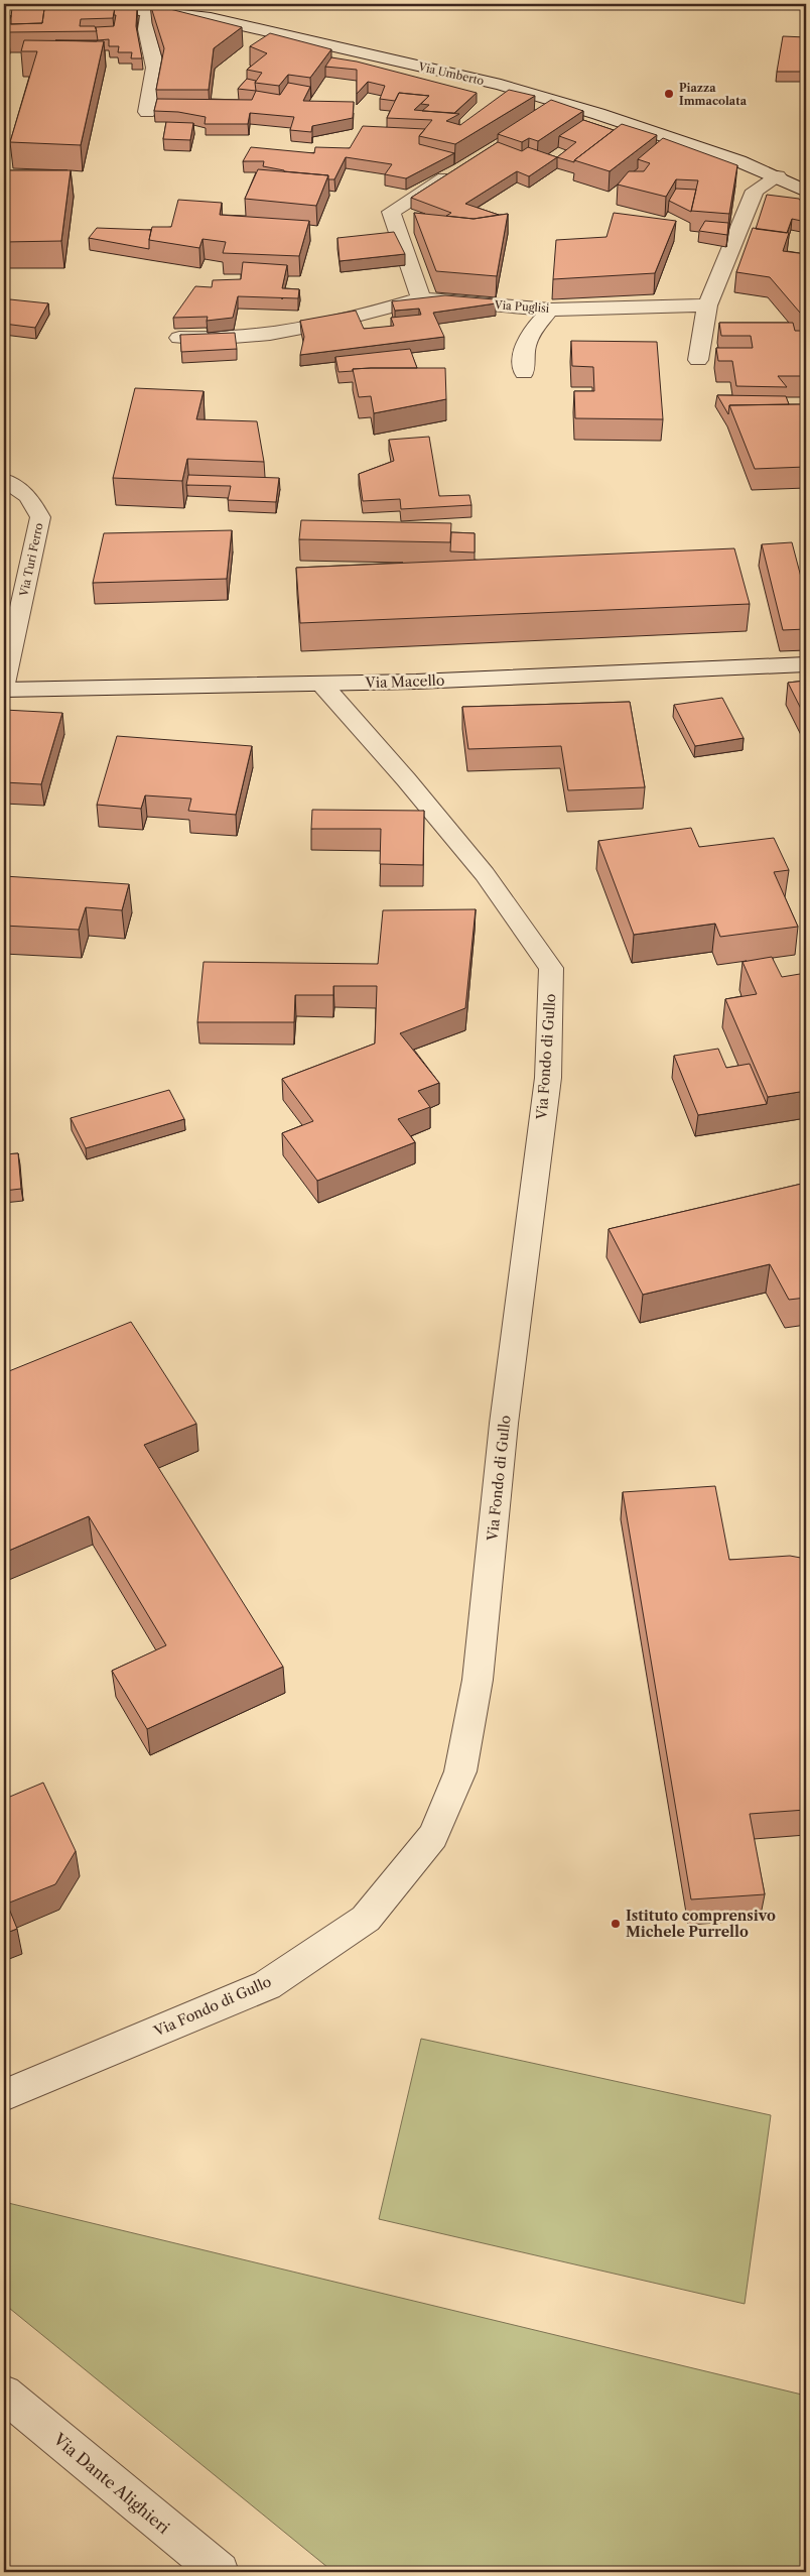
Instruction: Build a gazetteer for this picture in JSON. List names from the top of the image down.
{
  "streets": {
    "street": [
      "Via Umberto",
      "Via Puglisi",
      "Via Turi Ferro",
      "Via Macello",
      "Via Fondo di Gullo",
      "Via Dante Alighieri"
    ]
  },
  "crossings": [
    ["Via Macello", "Via Fondo di Gullo"]
  ],
  "places": ["Piazza Immacolata", "Istituto comprensivo Michele Purrello"]
}
